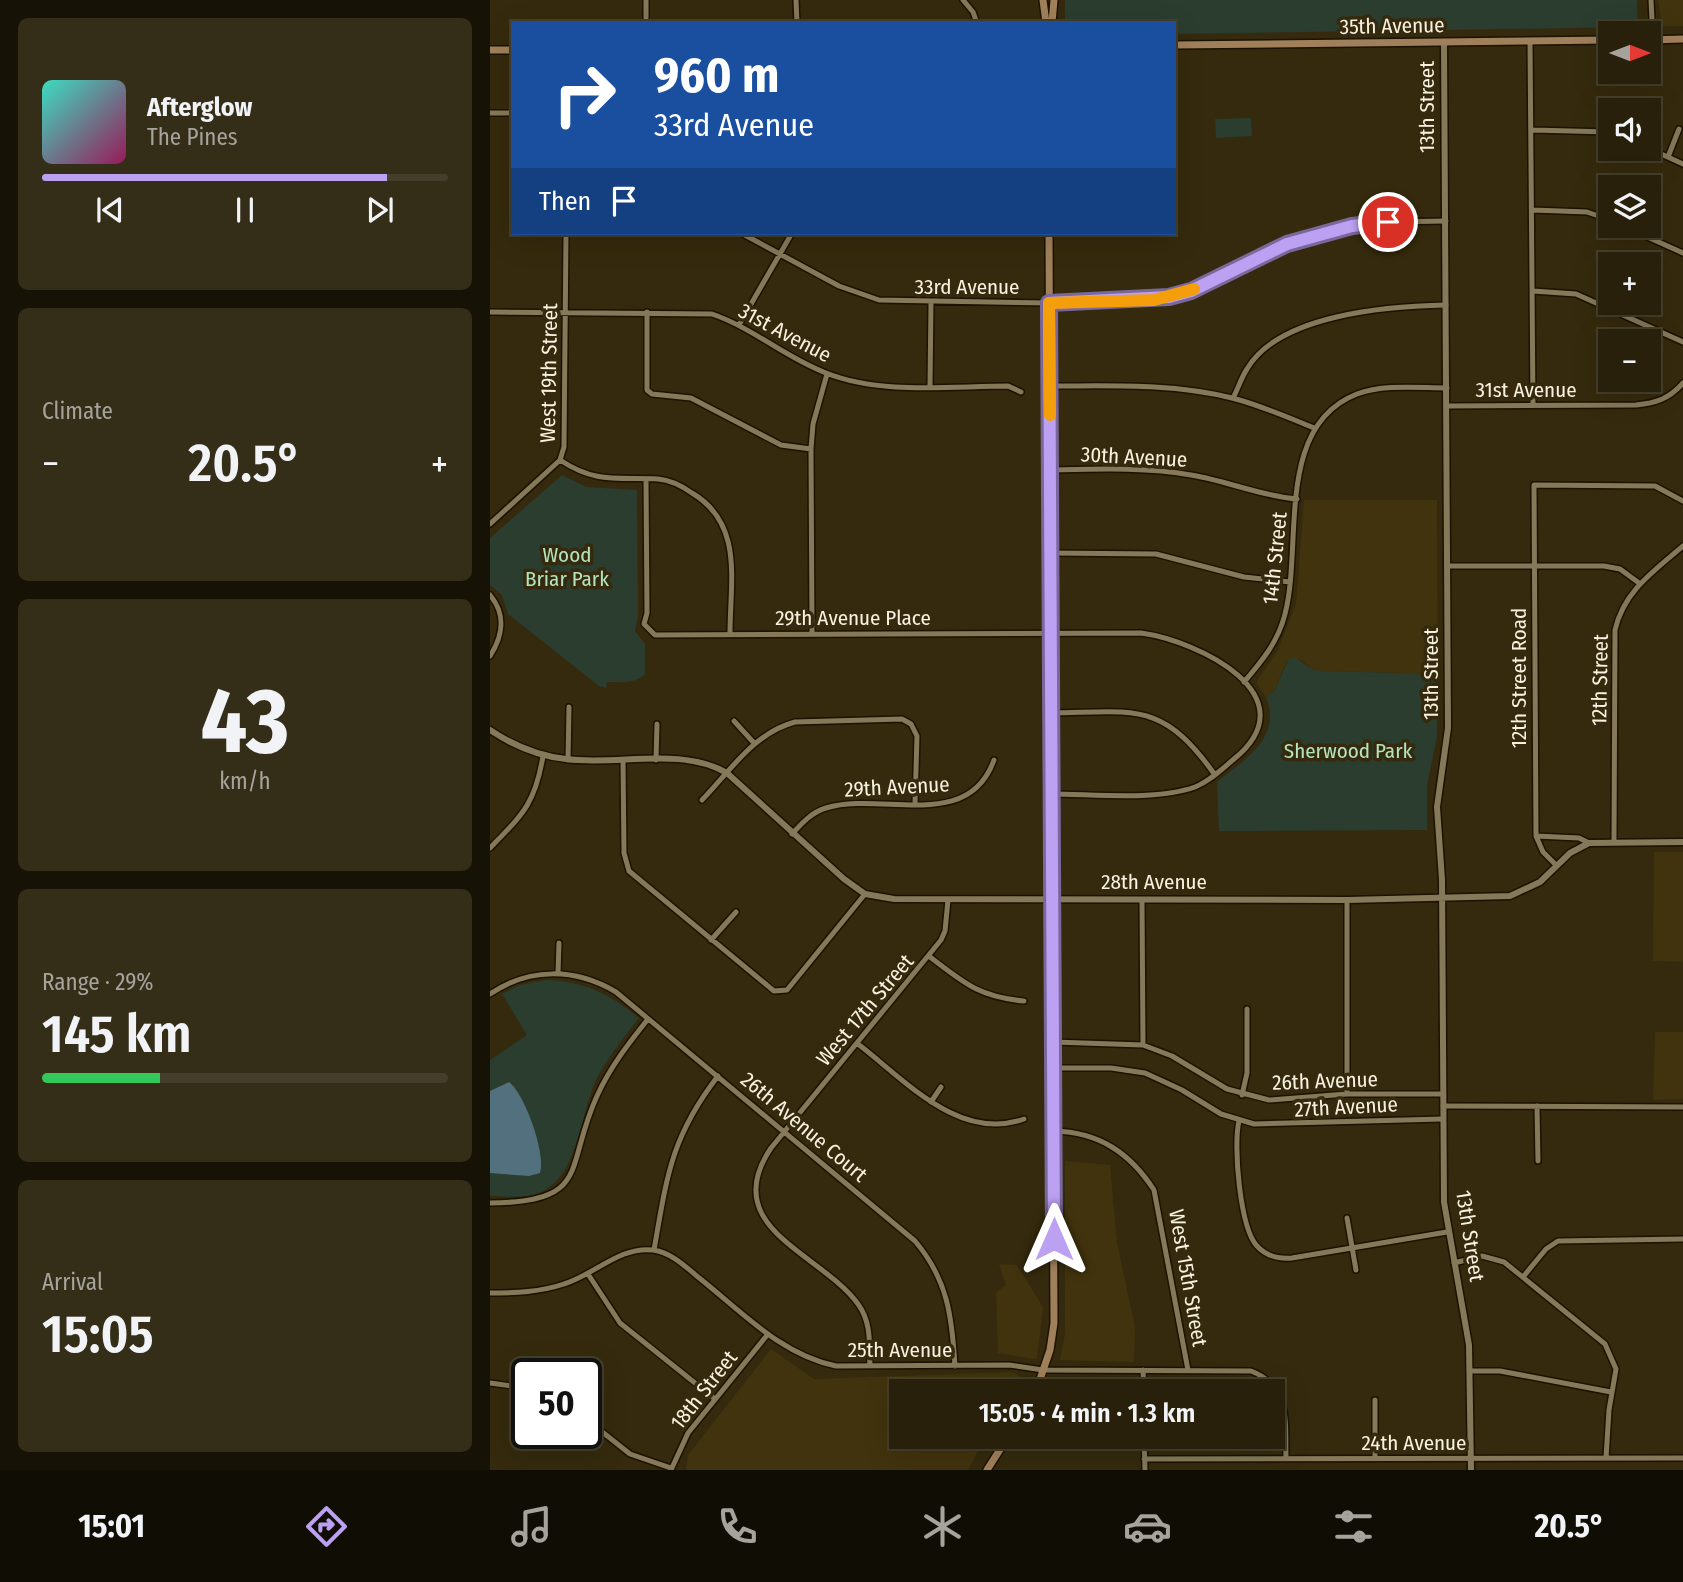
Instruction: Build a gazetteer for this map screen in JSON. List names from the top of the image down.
{
  "streets": {
    "main road": ["35th Avenue"],
    "street": [
      "13th Street",
      "33rd Avenue",
      "31st Avenue",
      "West 19th Street",
      "30th Avenue",
      "14th Street",
      "29th Avenue Place",
      "12th Street Road",
      "12th Street",
      "29th Avenue",
      "28th Avenue",
      "West 17th Street",
      "26th Avenue",
      "27th Avenue",
      "26th Avenue Court",
      "West 15th Street",
      "25th Avenue",
      "18th Street",
      "24th Avenue"
    ]
  },
  "crossings": [
    ["35th Avenue", "13th Street"],
    ["13th Street", "33rd Avenue"],
    ["13th Street", "31st Avenue"],
    ["13th Street", "28th Avenue"],
    ["13th Street", "26th Avenue"],
    ["13th Street", "27th Avenue"],
    ["13th Street", "24th Avenue"],
    ["31st Avenue", "West 19th Street"],
    ["31st Avenue", "14th Street"],
    ["30th Avenue", "14th Street"],
    ["12th Street", "28th Avenue"],
    ["28th Avenue", "West 17th Street"],
    ["West 17th Street", "26th Avenue Court"],
    ["West 17th Street", "25th Avenue"],
    ["26th Avenue Court", "25th Avenue"],
    ["West 15th Street", "25th Avenue"],
    ["25th Avenue", "18th Street"],
    ["25th Avenue", "24th Avenue"]
  ],
  "parks": ["Wood Briar Park", "Sherwood Park"],
  "north": "right",
  "page": {
    "map_buttons": ["+", "−"],
    "turn": ["960 m", "33rd Avenue"],
    "song": ["Afterglow", "The Pines"],
    "then": "Then",
    "tile": [
      "Climate",
      ["43", "km/h"],
      ["Range · 29%", "145 km"],
      ["Arrival", "15:05"]
    ],
    "heat": ["−", "20.5°", "+"],
    "limit": "50",
    "trip": "15:05 · 4 min · 1.3 km",
    "tabs": ["15:01", "20.5°"]
  }
}
